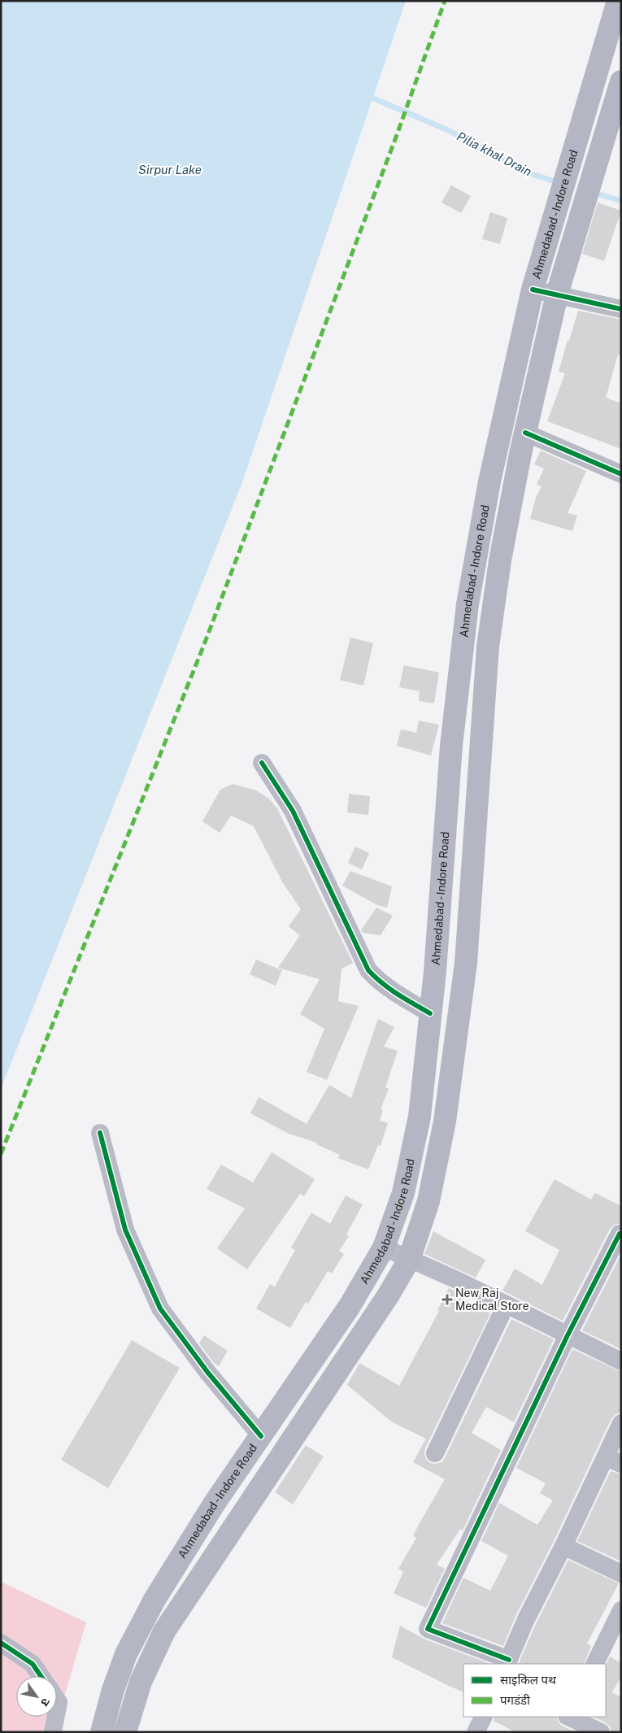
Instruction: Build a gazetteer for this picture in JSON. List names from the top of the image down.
{
  "streets": {
    "highway": ["Ahmedabad - Indore Road"]
  },
  "water": ["Pilia khal Drain", "Sirpur Lake"],
  "places": {
    "health": ["New Raj Medical Store"]
  },
  "legend": ["साइकिल पथ", "पगडंडी"],
  "north": "bottom right"
}
